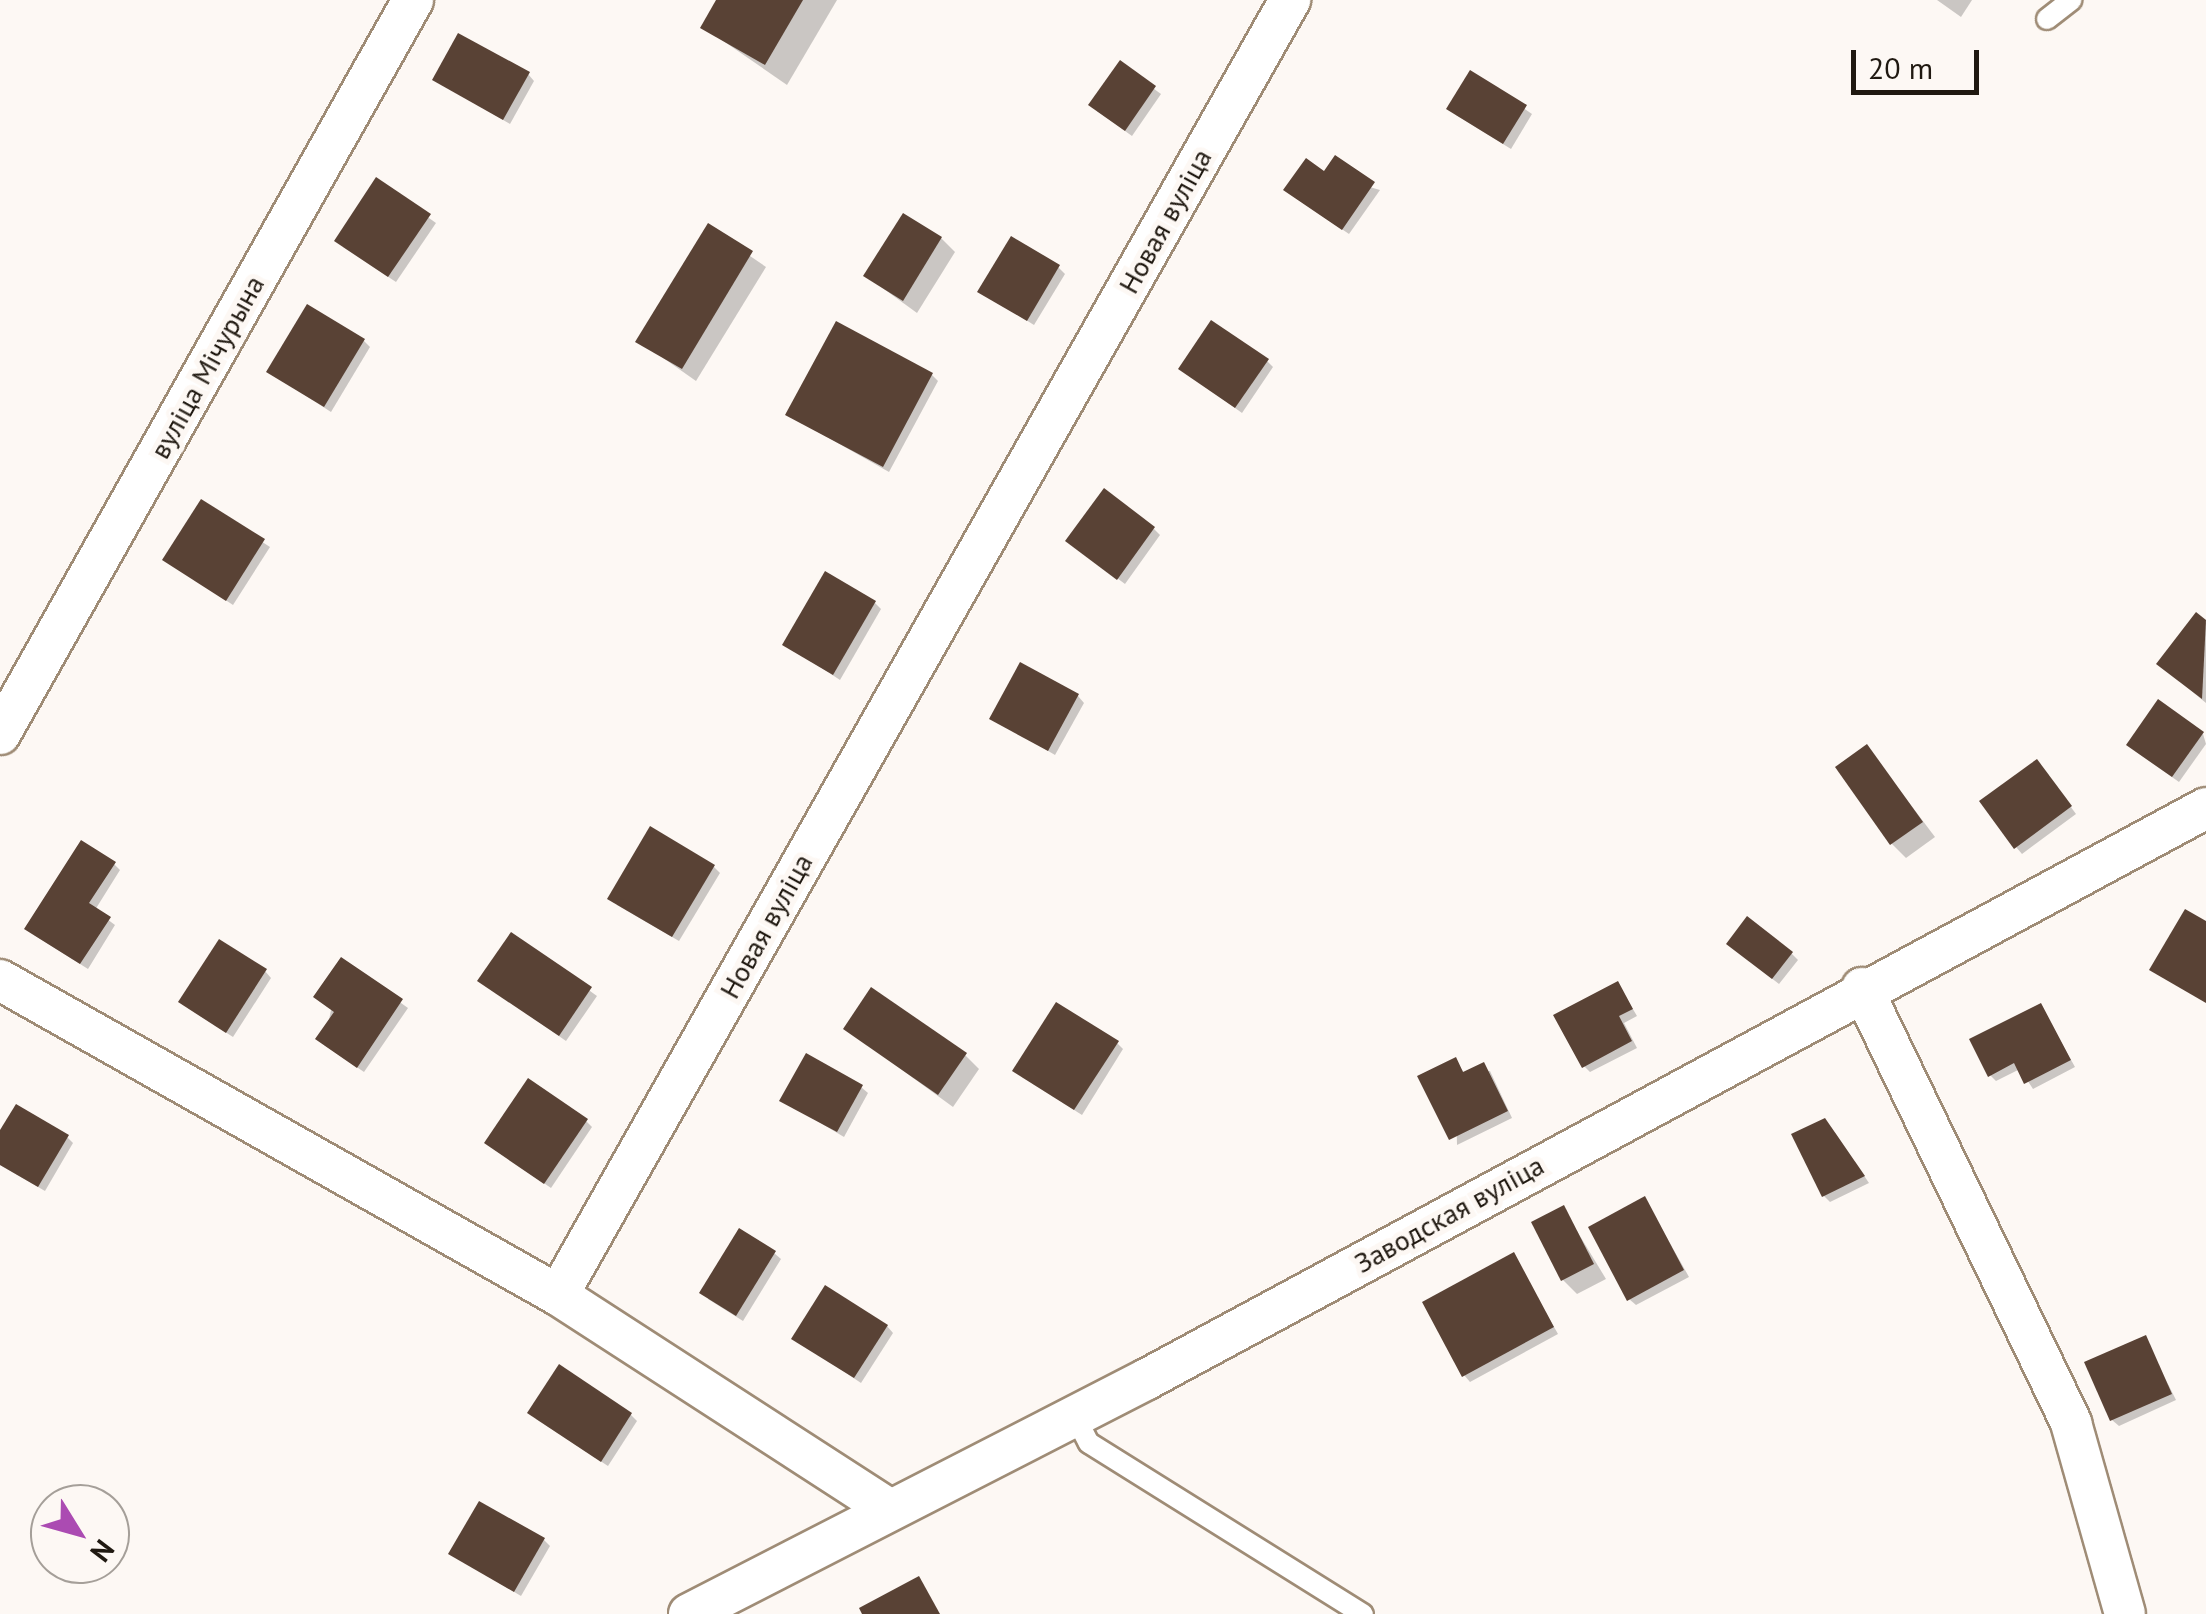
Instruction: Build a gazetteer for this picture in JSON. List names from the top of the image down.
{
  "streets": {
    "street": ["Новая вуліца", "вуліца Мічурына", "Заводская вуліца"]
  },
  "scale_bar": "20 m",
  "north": "bottom right"
}
